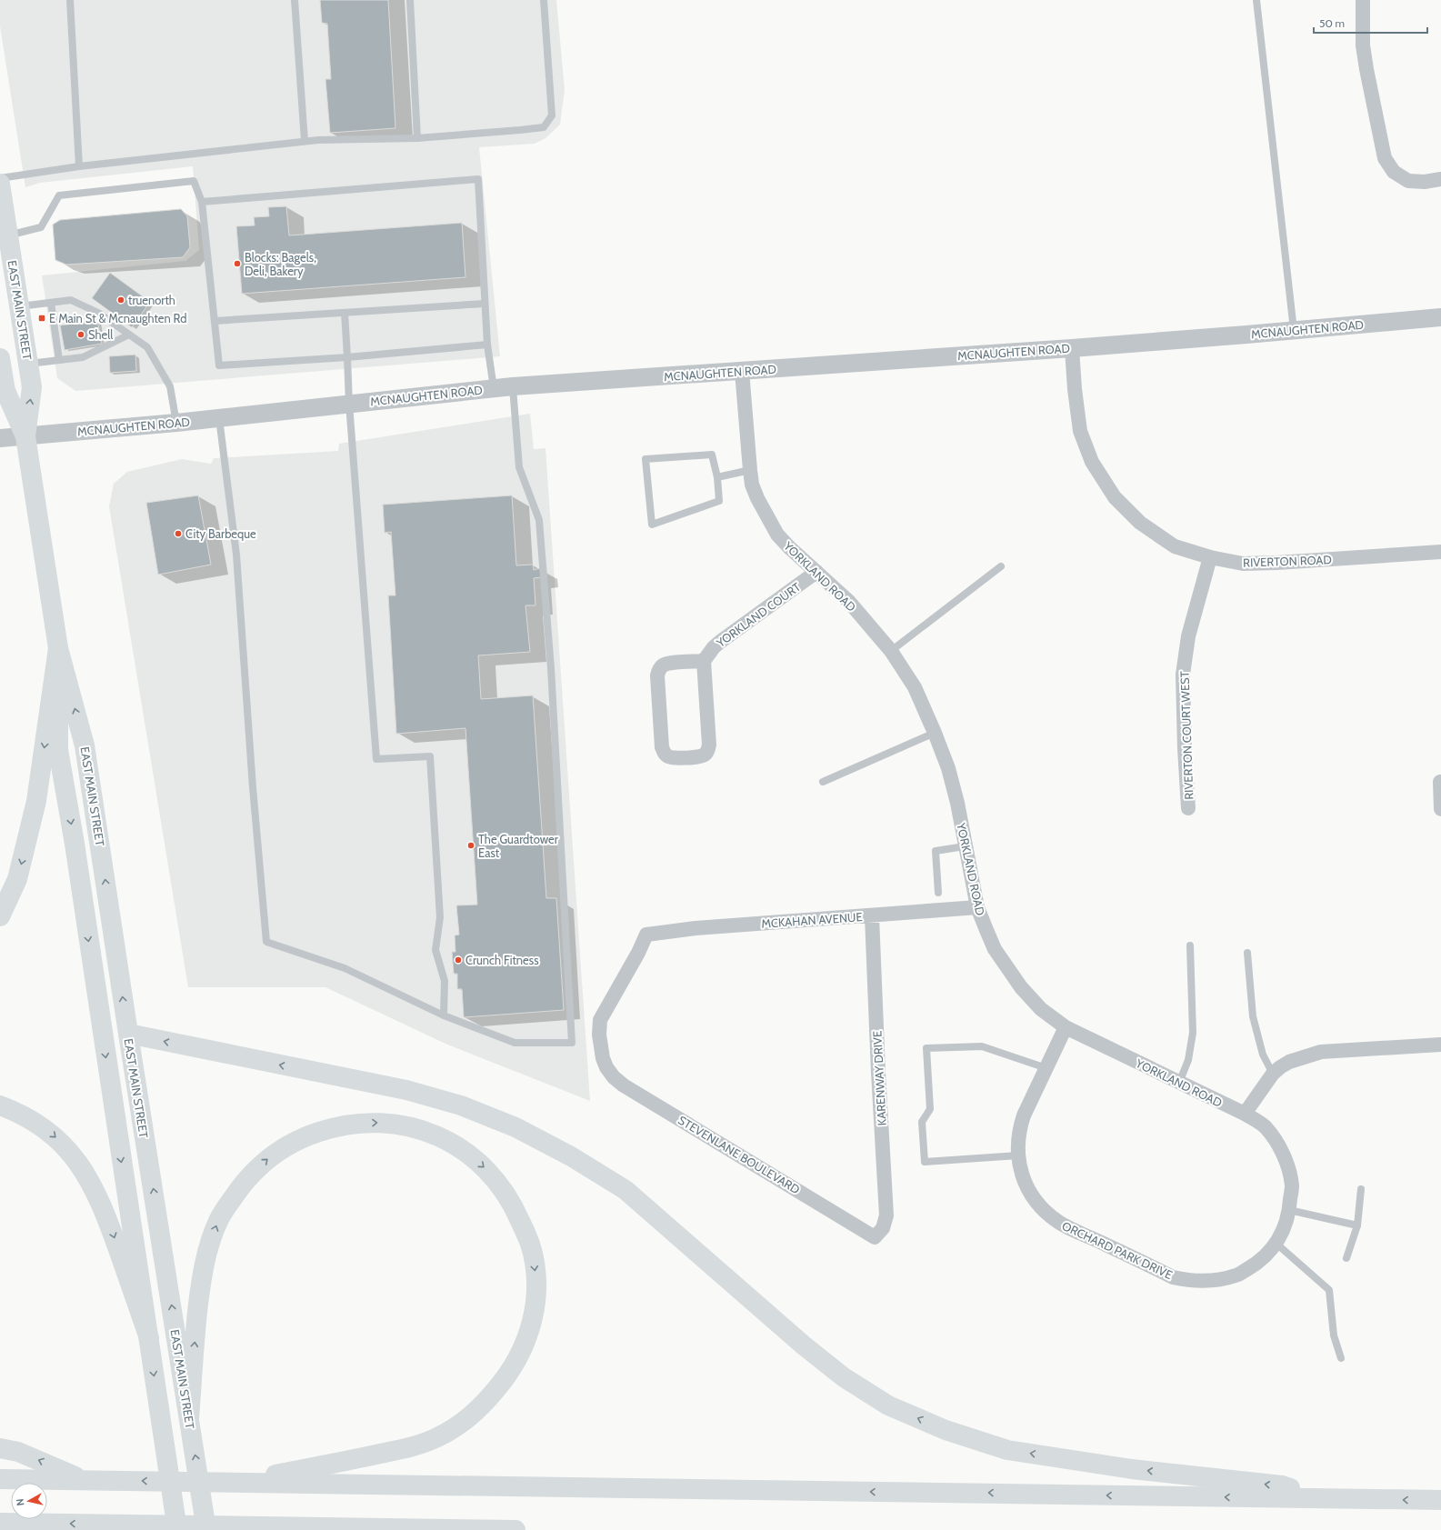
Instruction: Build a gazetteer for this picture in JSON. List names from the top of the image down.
{
  "streets": {
    "main road": ["EAST MAIN STREET"],
    "street": [
      "MCNAUGHTEN ROAD",
      "RIVERTON ROAD",
      "YORKLAND ROAD",
      "YORKLAND COURT",
      "RIVERTON COURT WEST",
      "MCKAHAN AVENUE",
      "KARENWAY DRIVE",
      "STEVENLANE BOULEVARD",
      "ORCHARD PARK DRIVE"
    ]
  },
  "crossings": [
    ["EAST MAIN STREET", "MCNAUGHTEN ROAD"],
    ["MCNAUGHTEN ROAD", "RIVERTON ROAD"],
    ["MCNAUGHTEN ROAD", "YORKLAND ROAD"],
    ["RIVERTON ROAD", "RIVERTON COURT WEST"],
    ["YORKLAND ROAD", "YORKLAND COURT"],
    ["YORKLAND ROAD", "MCKAHAN AVENUE"],
    ["YORKLAND ROAD", "ORCHARD PARK DRIVE"],
    ["MCKAHAN AVENUE", "KARENWAY DRIVE"],
    ["MCKAHAN AVENUE", "STEVENLANE BOULEVARD"],
    ["KARENWAY DRIVE", "STEVENLANE BOULEVARD"]
  ],
  "places": {
    "other": [
      "Blocks: Bagels, Deli, Bakery",
      "truenorth",
      "Shell",
      "City Barbeque",
      "The Guardtower East",
      "Crunch Fitness"
    ],
    "transit": ["E Main St & Mcnaughten Rd"]
  },
  "scale_bar": "50 m",
  "north": "left"
}
